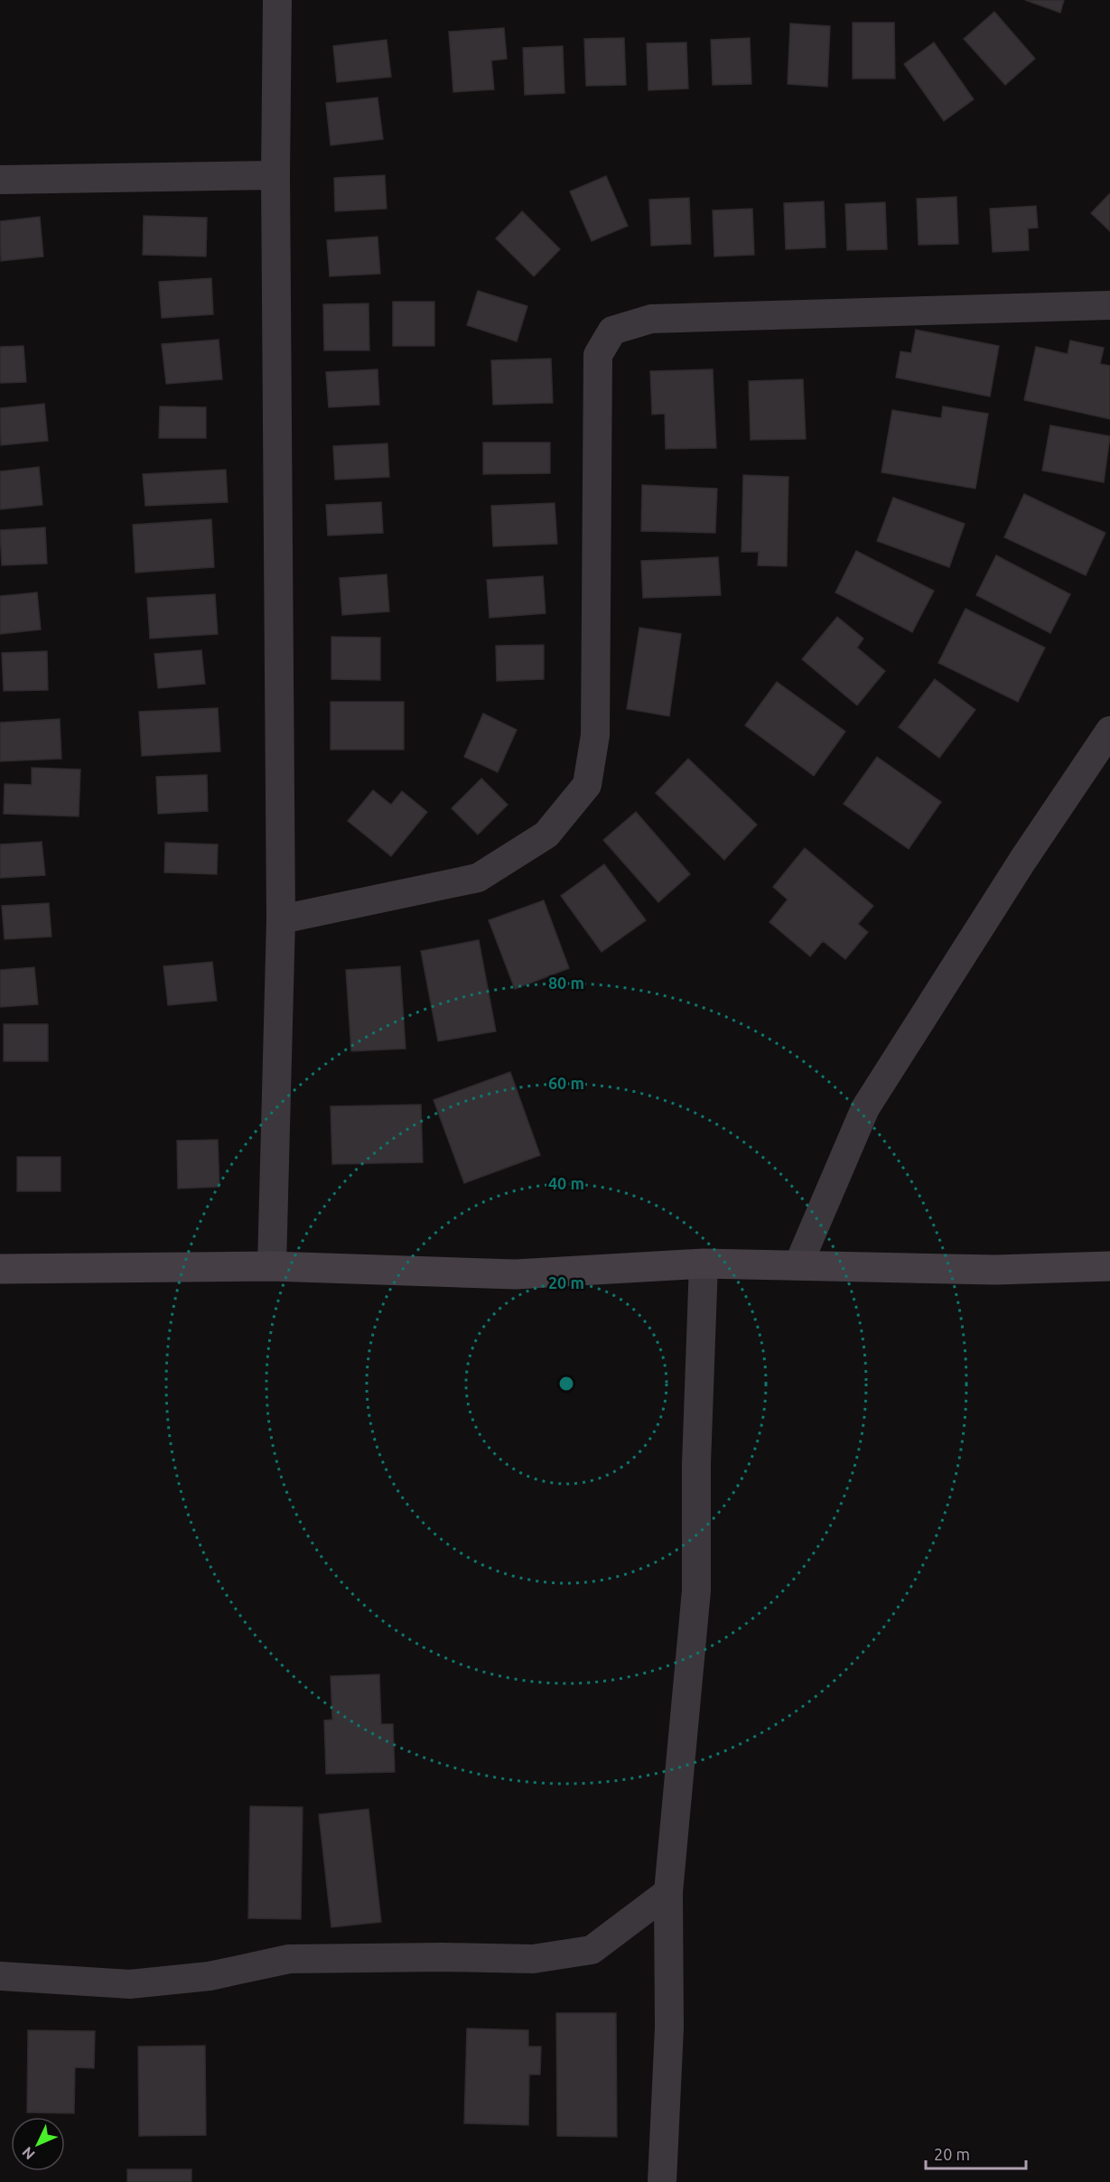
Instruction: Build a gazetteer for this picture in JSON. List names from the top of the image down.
{
  "scale_bar": "20 m",
  "north": "bottom left",
  "rings": [
    "80 m",
    "60 m",
    "40 m",
    "20 m"
  ]
}
